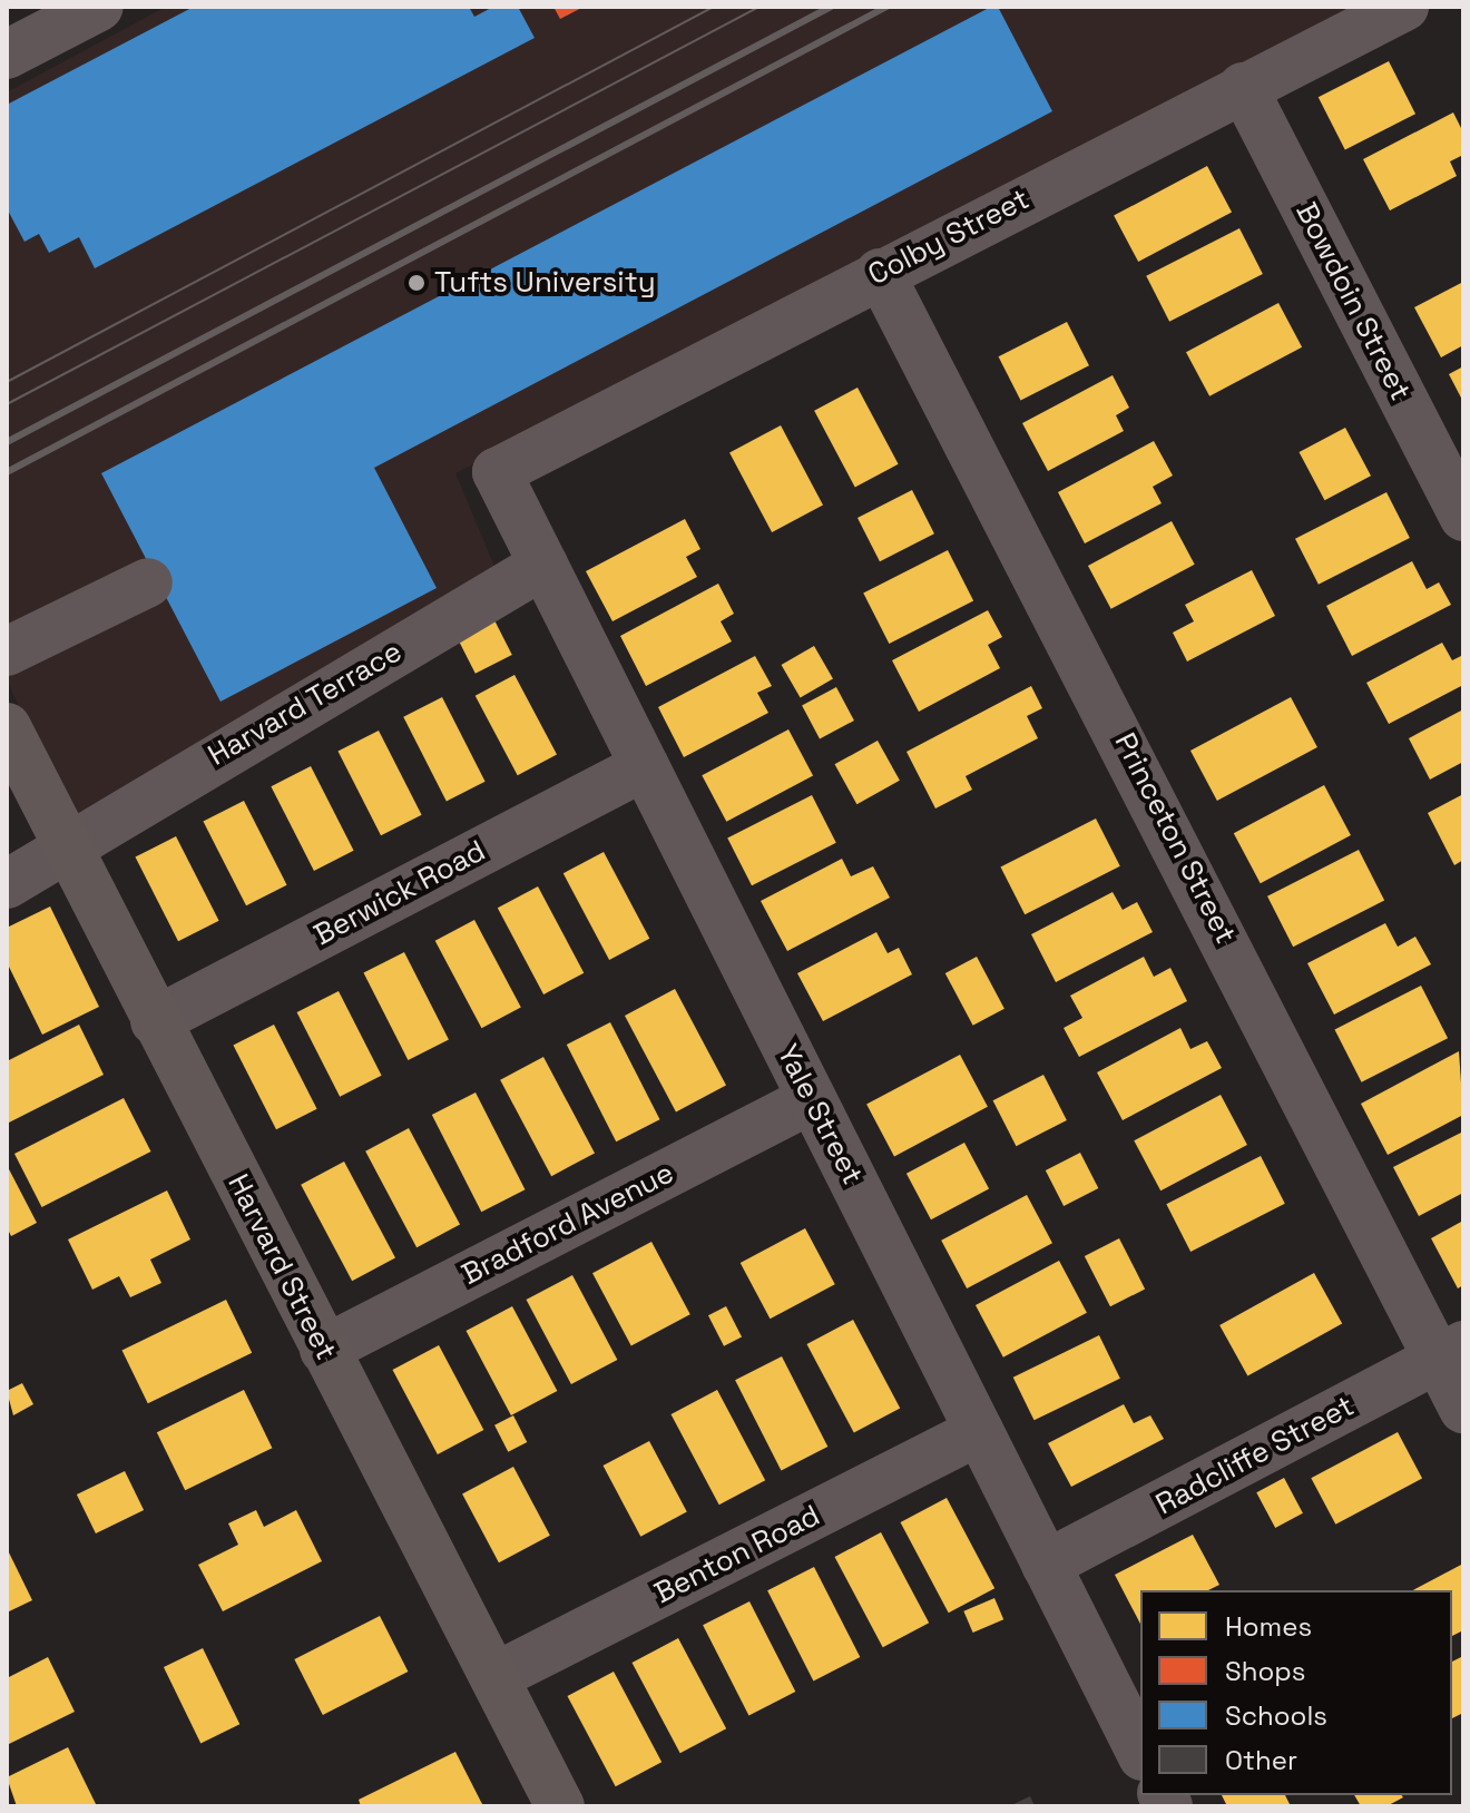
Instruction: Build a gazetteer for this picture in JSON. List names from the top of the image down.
{
  "streets": {
    "main road": ["Harvard Street"],
    "street": [
      "Colby Street",
      "Bowdoin Street",
      "Harvard Terrace",
      "Princeton Street",
      "Berwick Road",
      "Yale Street",
      "Bradford Avenue",
      "Radcliffe Street",
      "Benton Road"
    ]
  },
  "crossings": [
    ["Colby Street", "Bowdoin Street"],
    ["Colby Street", "Princeton Street"],
    ["Colby Street", "Yale Street"],
    ["Harvard Terrace", "Yale Street"],
    ["Harvard Terrace", "Harvard Street"],
    ["Princeton Street", "Radcliffe Street"],
    ["Berwick Road", "Yale Street"],
    ["Berwick Road", "Harvard Street"],
    ["Yale Street", "Bradford Avenue"],
    ["Yale Street", "Radcliffe Street"],
    ["Yale Street", "Benton Road"],
    ["Bradford Avenue", "Harvard Street"],
    ["Harvard Street", "Benton Road"]
  ],
  "places": ["Tufts University"],
  "legend": [
    "Homes",
    "Shops",
    "Schools",
    "Other"
  ]
}
